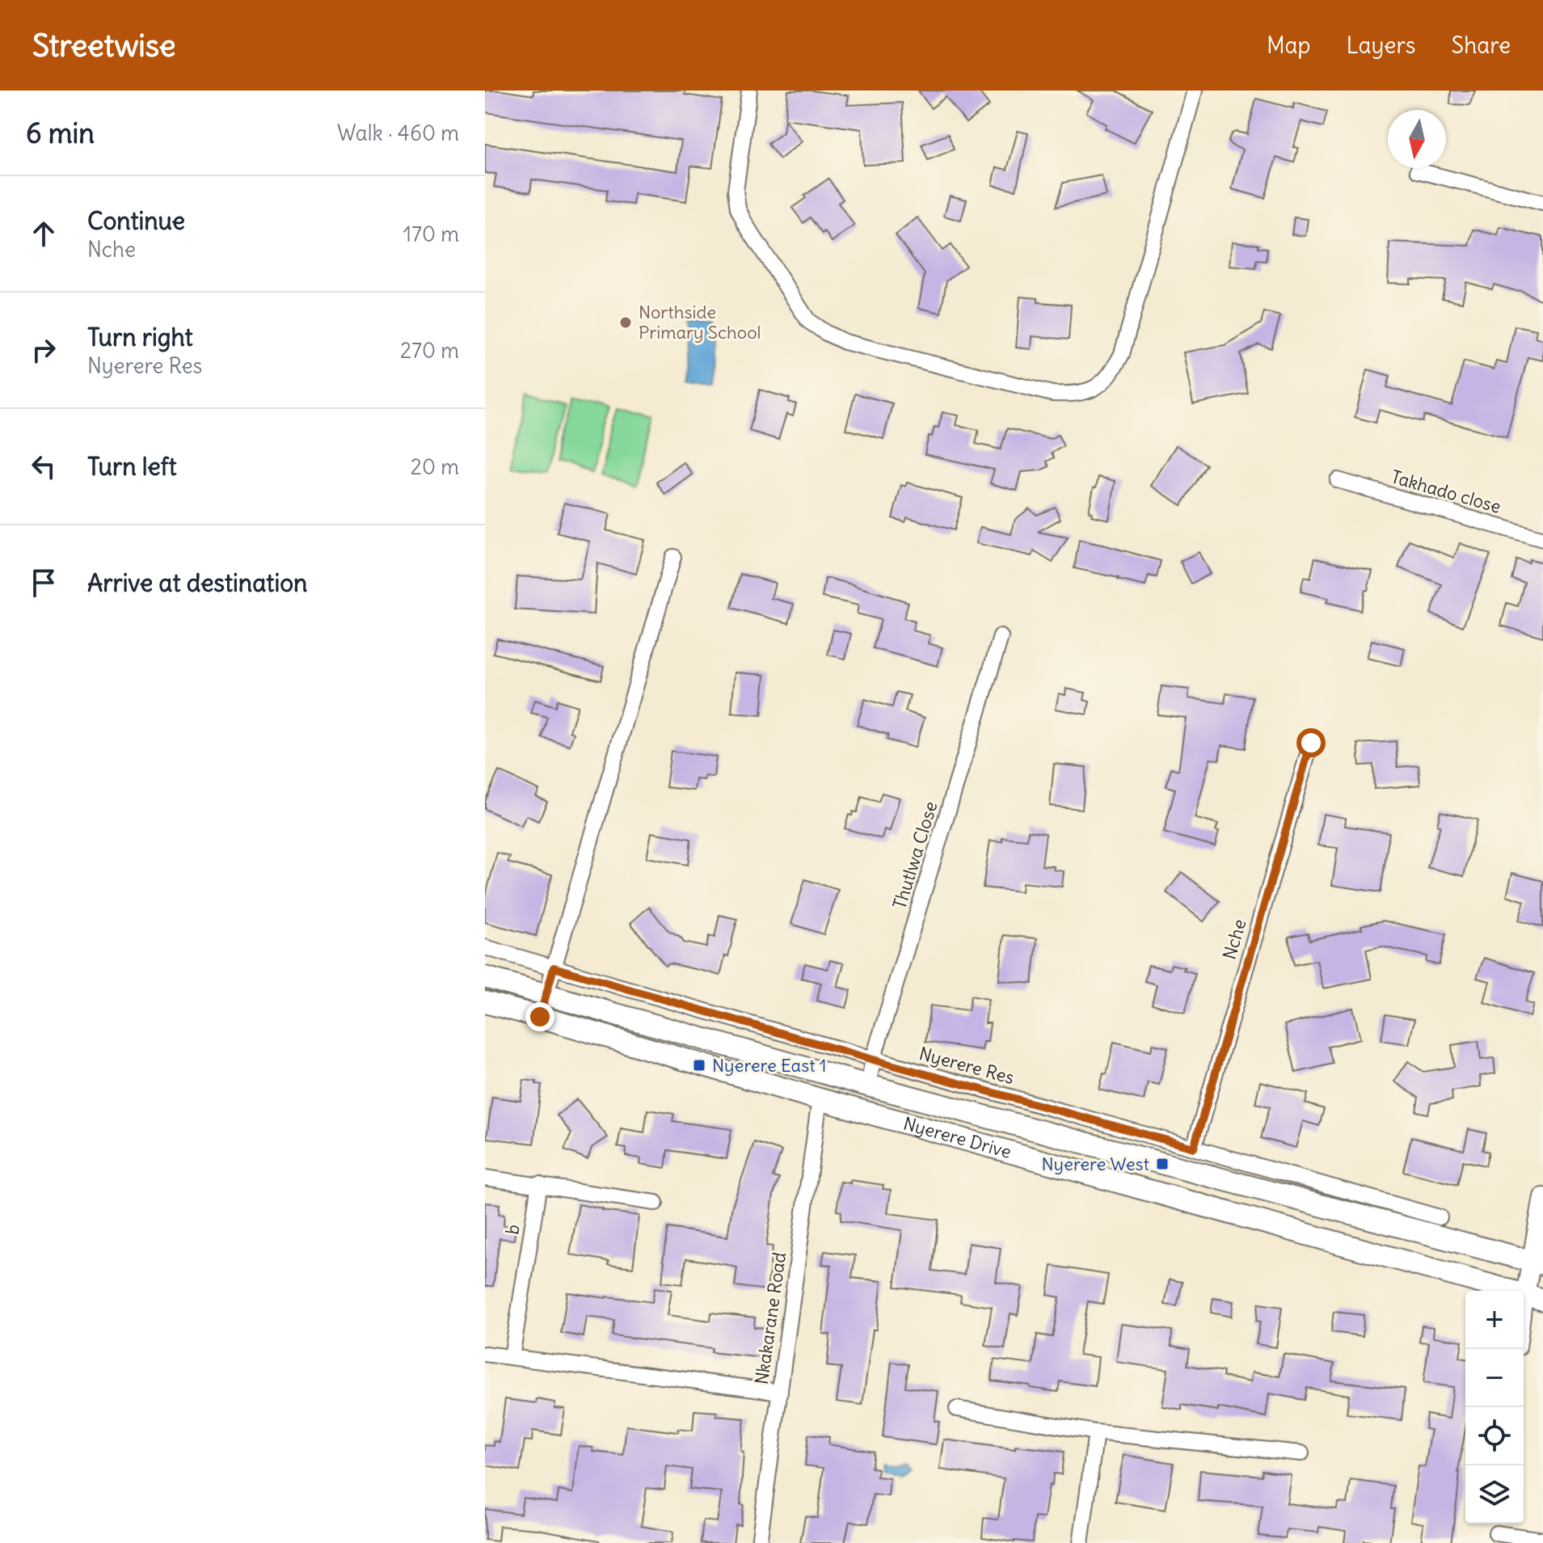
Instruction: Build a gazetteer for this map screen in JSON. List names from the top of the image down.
{
  "streets": {
    "main road": ["Nyerere Drive"],
    "street": [
      "Takhado close",
      "Thutlwa Close",
      "Nche",
      "Nyerere Res",
      "b",
      "Nkakarane Road"
    ]
  },
  "crossings": [
    ["Thutlwa Close", "Nyerere Res"],
    ["Thutlwa Close", "Nyerere Drive"],
    ["Nche", "Nyerere Res"],
    ["Nyerere Drive", "Nkakarane Road"]
  ],
  "places": {
    "other": ["Northside Primary School"],
    "transit": ["Nyerere East 1", "Nyerere West"]
  },
  "north": "bottom",
  "page": {
    "header": "Streetwise",
    "nav": ["Map", "Layers", "Share"],
    "heading": ["6 min", "Walk · 460 m"],
    "list": [
      ["Continue", "Nche", "170 m"],
      ["Turn right", "Nyerere Res", "270 m"],
      ["Turn left", "20 m"],
      "Arrive at destination"
    ],
    "map_buttons": ["+", "−"]
  }
}
